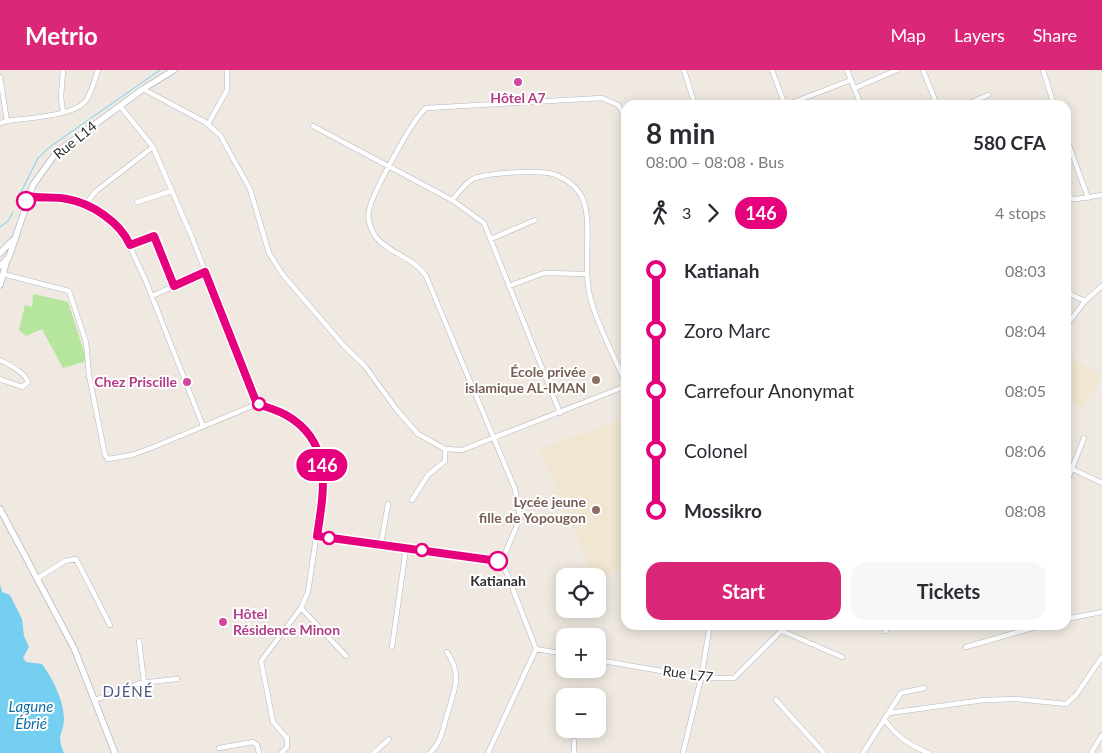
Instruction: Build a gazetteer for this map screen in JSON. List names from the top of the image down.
{
  "streets": {
    "street": ["Rue L14", "Rue L77"]
  },
  "districts": ["DJÉNÉ"],
  "water": ["Lagune Ébrié"],
  "places": [
    "Hôtel A7",
    "École privée islamique AL-IMAN",
    "Chez Priscille",
    "Lycée jeune fille de Yopougon",
    "Katianah",
    "Hôtel Résidence Minon"
  ],
  "lines": ["bus line 146"],
  "page": {
    "header": "Metrio",
    "nav": ["Map", "Layers", "Share"],
    "on_map": "146",
    "heading": ["8 min", "08:00 – 08:08 · Bus", "580 CFA"],
    "legs": ["3", "146", "4 stops"],
    "list": [
      {
        "name": "Katianah",
        "value": "08:03"
      },
      {
        "name": "Zoro Marc",
        "value": "08:04"
      },
      {
        "name": "Carrefour Anonymat",
        "value": "08:05"
      },
      {
        "name": "Colonel",
        "value": "08:06"
      },
      {
        "name": "Mossikro",
        "value": "08:08"
      }
    ],
    "buttons": ["Start", "Tickets"],
    "map_buttons": ["+", "−"]
  }
}
